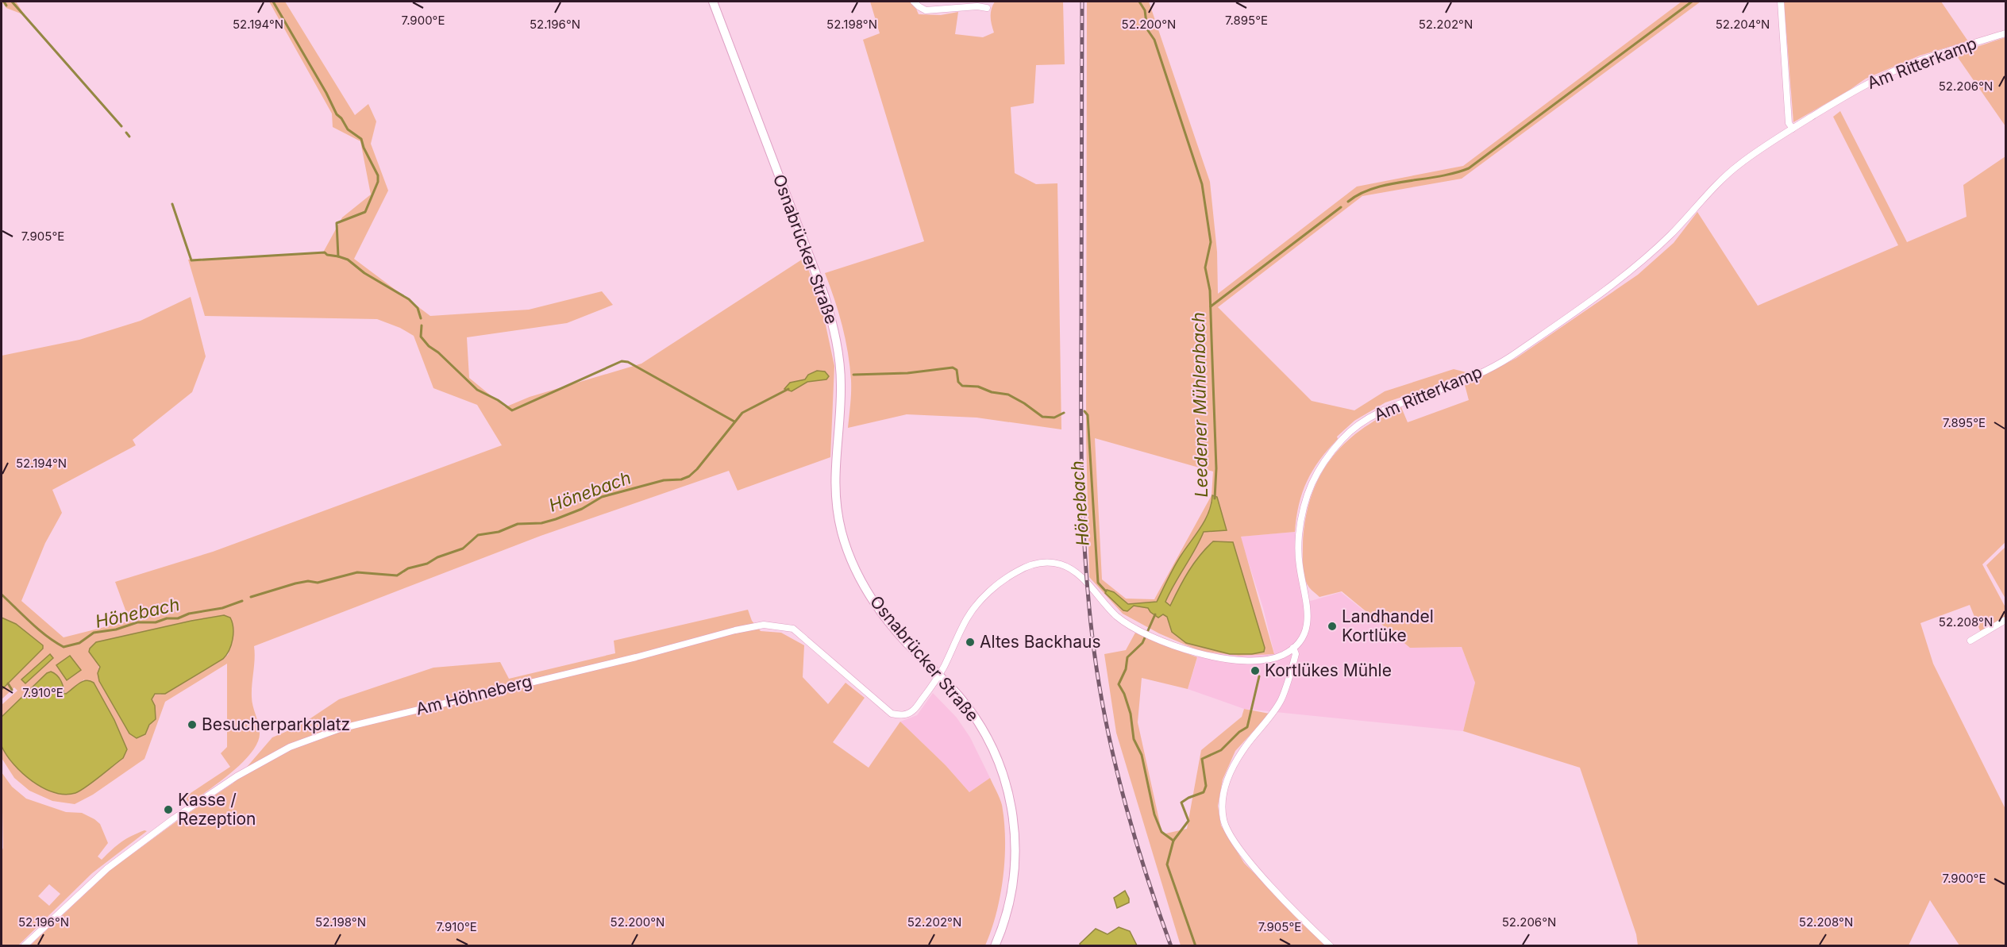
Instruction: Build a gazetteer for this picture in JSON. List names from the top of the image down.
{
  "streets": {
    "main road": ["Osnabrücker Straße"],
    "street": ["Am Ritterkamp", "Am Höhneberg"]
  },
  "crossings": [
    ["Osnabrücker Straße", "Am Höhneberg"]
  ],
  "water": ["Leedener Mühlenbach", "Hönebach"],
  "places": [
    "Landhandel Kortlüke",
    "Altes Backhaus",
    "Kortlükes Mühle",
    "Besucherparkplatz",
    "Kasse / Rezeption"
  ],
  "coordinates": [
    "7.900°E",
    "7.895°E",
    "52.194°N",
    "52.196°N",
    "52.198°N",
    "52.200°N",
    "52.202°N",
    "52.204°N",
    "52.206°N",
    "7.905°E",
    "52.208°N",
    "7.910°E"
  ]
}
